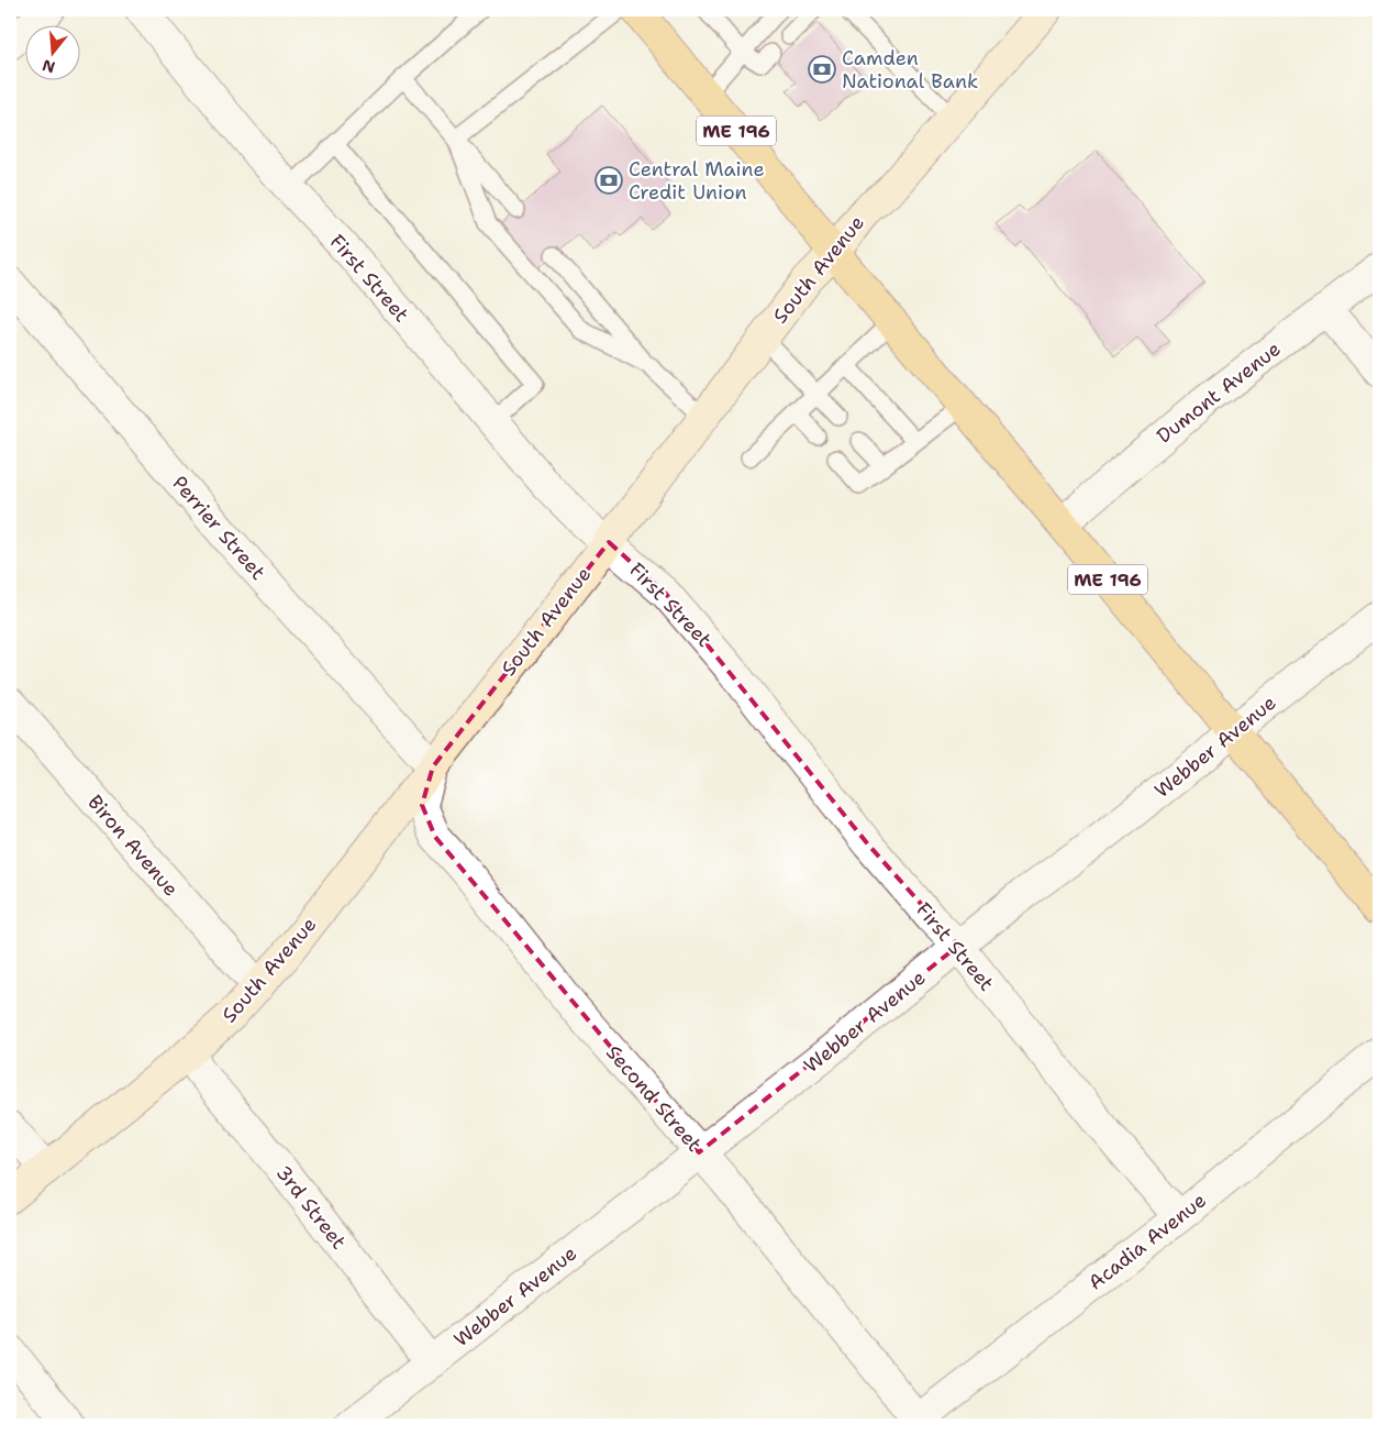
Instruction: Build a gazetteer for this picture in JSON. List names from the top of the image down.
{
  "streets": {
    "highway": ["ME 196"],
    "street": [
      "South Avenue",
      "First Street",
      "Dumont Avenue",
      "Perrier Street",
      "Webber Avenue",
      "Biron Avenue",
      "Second Street",
      "3rd Street",
      "Acadia Avenue"
    ]
  },
  "crossings": [
    ["ME 196", "South Avenue"],
    ["ME 196", "Dumont Avenue"],
    ["ME 196", "Webber Avenue"],
    ["South Avenue", "First Street"],
    ["South Avenue", "Perrier Street"],
    ["South Avenue", "Biron Avenue"],
    ["South Avenue", "Second Street"],
    ["South Avenue", "3rd Street"],
    ["First Street", "Webber Avenue"],
    ["First Street", "Acadia Avenue"],
    ["Perrier Street", "Second Street"],
    ["Webber Avenue", "Second Street"],
    ["Webber Avenue", "3rd Street"],
    ["Second Street", "Acadia Avenue"]
  ],
  "places": {
    "bank": ["Camden National Bank", "Central Maine Credit Union"]
  },
  "north": "bottom"
}
